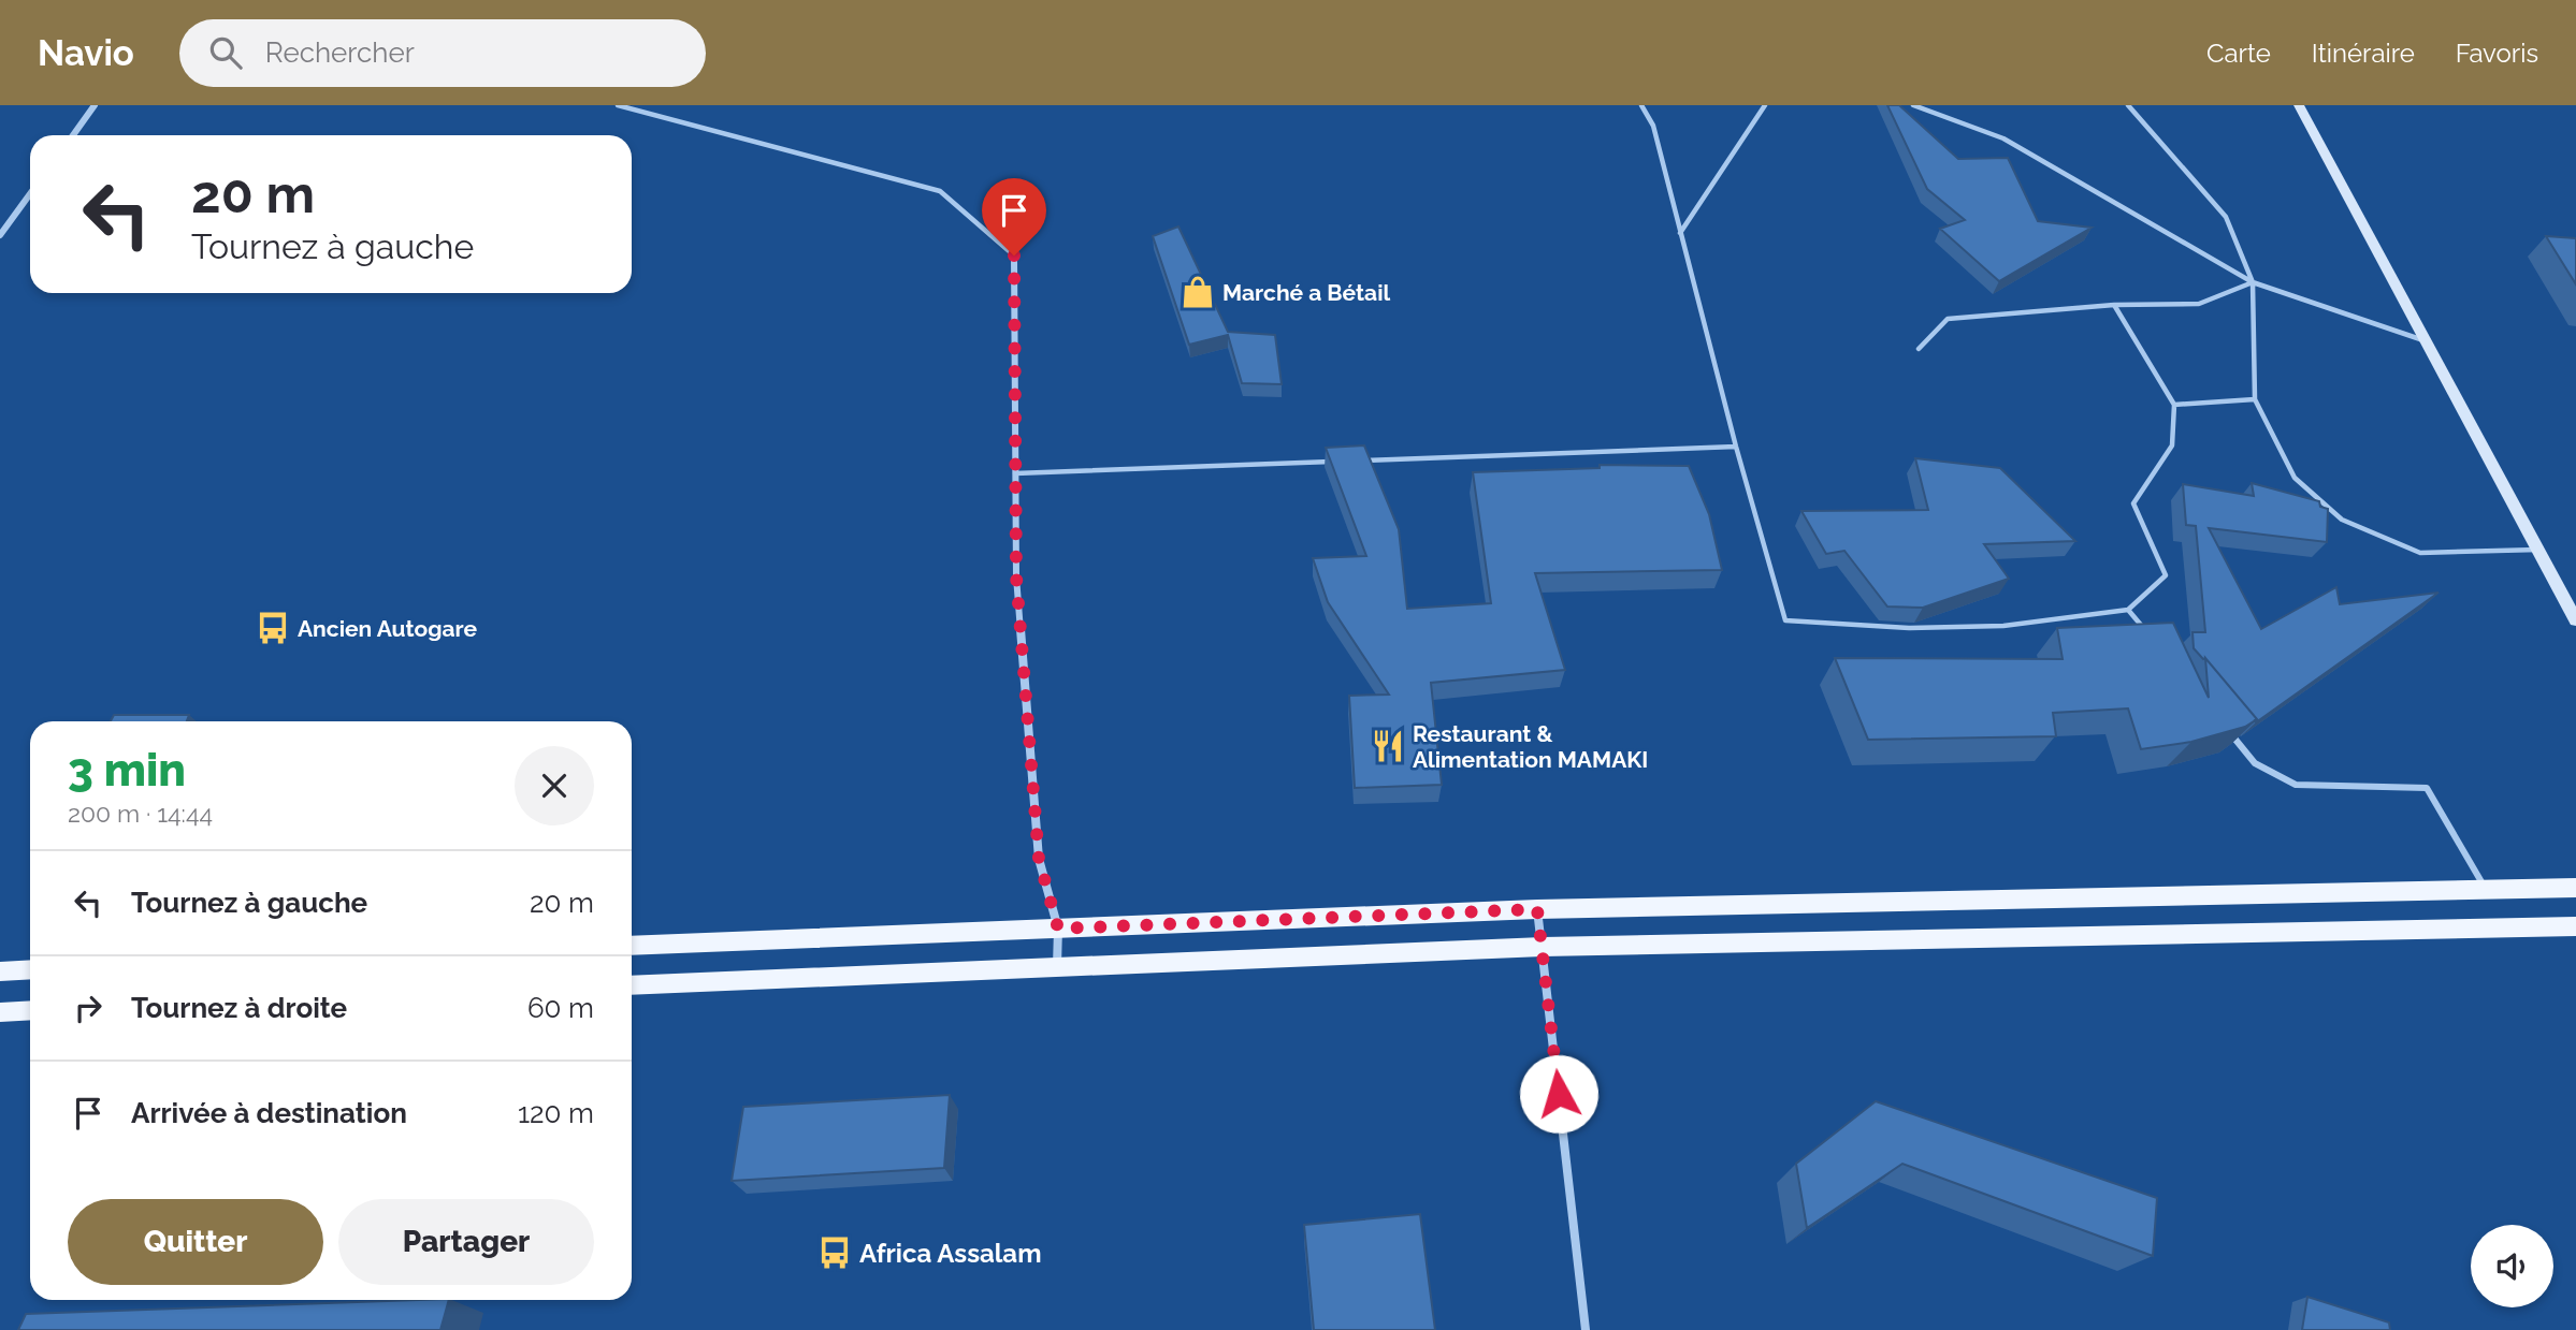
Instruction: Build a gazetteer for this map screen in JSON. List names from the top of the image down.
{
  "places": {
    "shop": ["Marché a Bétail"],
    "bus stop": ["Ancien Autogare", "Africa Assalam"],
    "restaurant": ["Restaurant & Alimentation MAMAKI"]
  },
  "page": {
    "header": "Navio",
    "search": "Rechercher",
    "nav": ["Carte", "Itinéraire", "Favoris"],
    "turn": ["20 m", "Tournez à gauche"],
    "heading": ["3 min", "200 m · 14:44"],
    "list": [
      {
        "name": "Tournez à gauche",
        "value": "20 m"
      },
      {
        "name": "Tournez à droite",
        "value": "60 m"
      },
      {
        "name": "Arrivée à destination",
        "value": "120 m"
      }
    ],
    "buttons": ["Quitter", "Partager"]
  }
}
